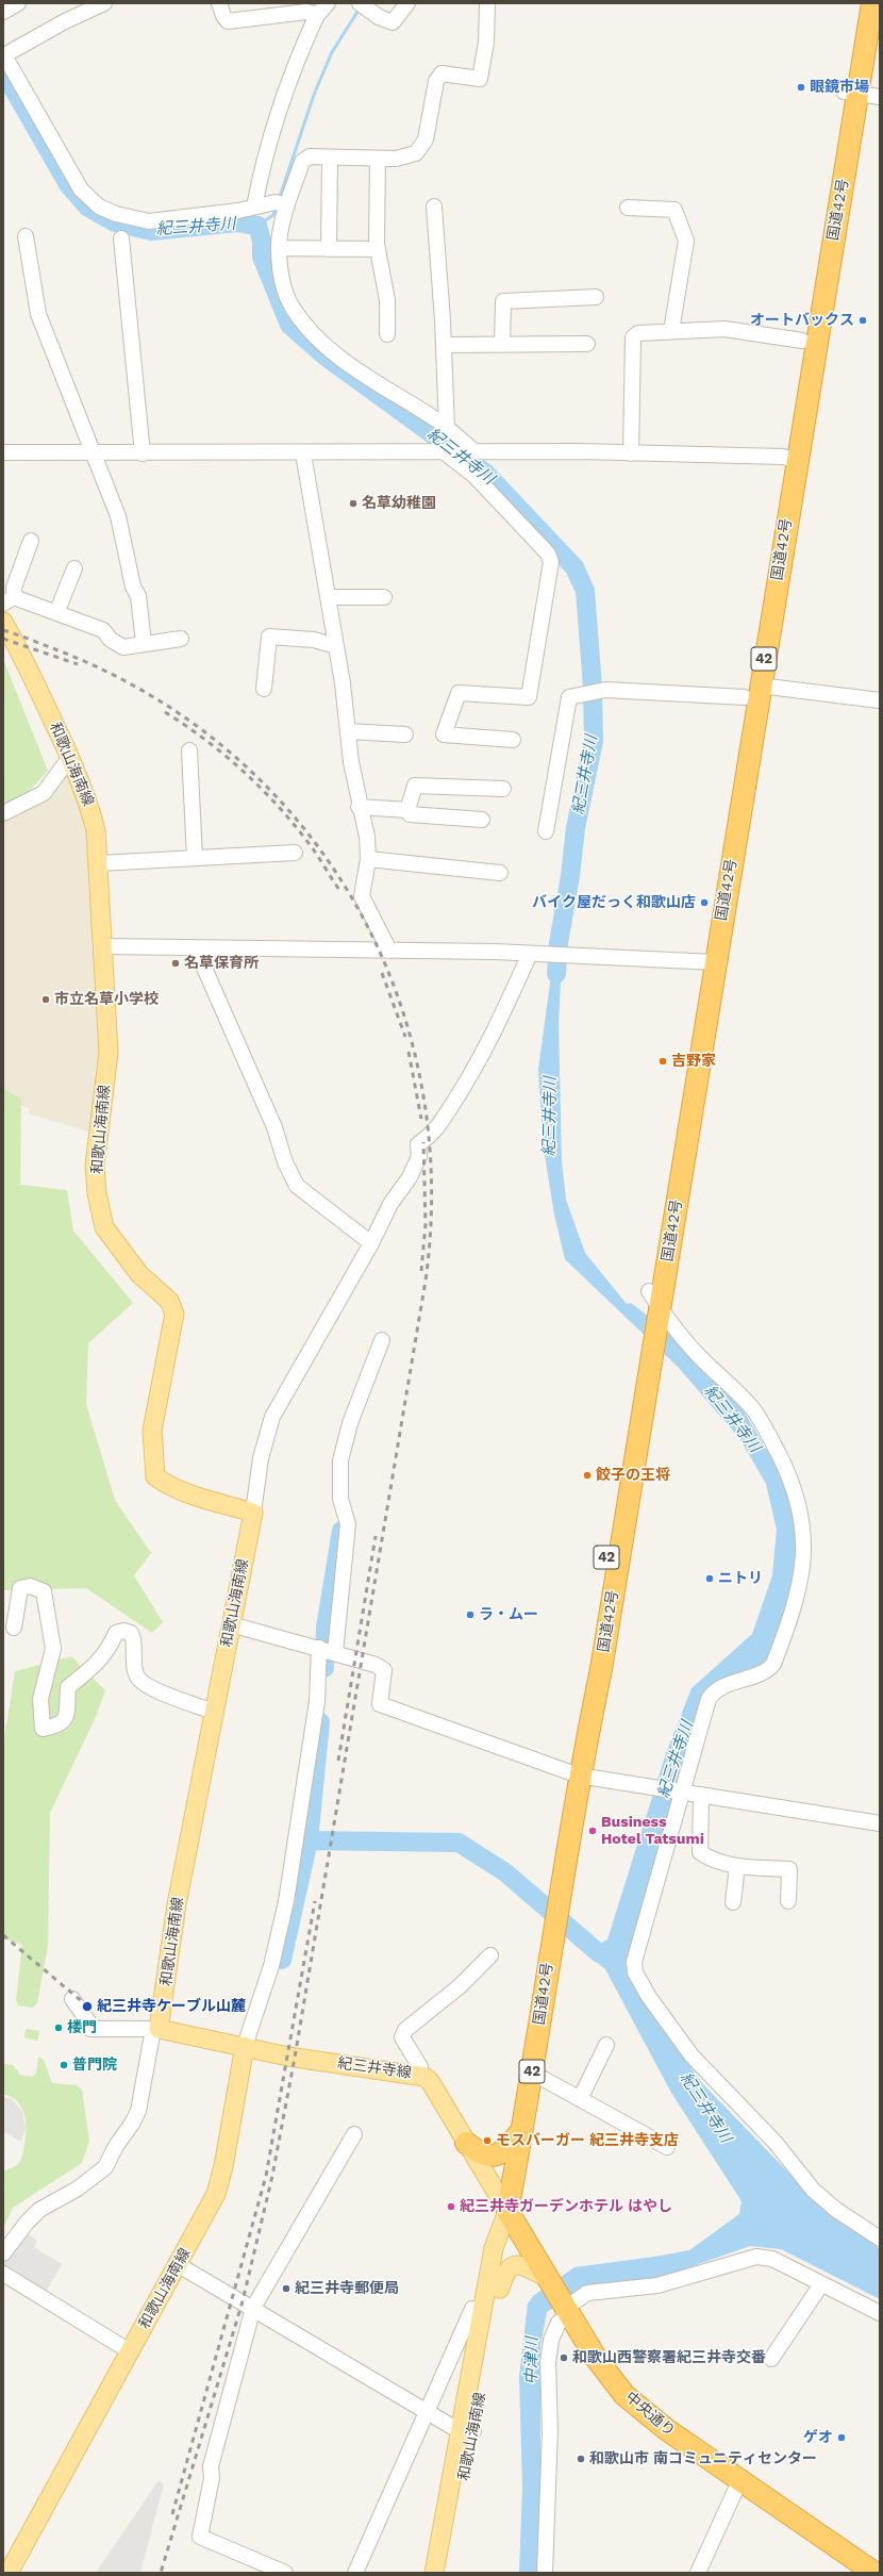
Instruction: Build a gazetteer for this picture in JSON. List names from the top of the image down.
{
  "streets": {
    "highway": ["国道42号", "42", "中央通り"],
    "main road": ["和歌山海南線", "紀三井寺線"]
  },
  "crossings": [
    ["国道42号", "和歌山海南線"],
    ["国道42号", "紀三井寺線"],
    ["国道42号", "中央通り"],
    ["和歌山海南線", "紀三井寺線"],
    ["和歌山海南線", "中央通り"],
    ["紀三井寺線", "中央通り"]
  ],
  "water": ["紀三井寺川", "中津川"],
  "places": [
    "眼鏡市場",
    "オートバックス",
    "名草幼稚園",
    "バイク屋だっく和歌山店",
    "名草保育所",
    "市立名草小学校",
    "吉野家",
    "餃子の王将",
    "ニトリ",
    "ラ・ムー",
    "Business Hotel Tatsumi",
    "紀三井寺ケーブル山麓",
    "楼門",
    "普門院",
    "モスバーガー 紀三井寺支店",
    "紀三井寺ガーデンホテル はやし",
    "紀三井寺郵便局",
    "和歌山西警察署紀三井寺交番",
    "ゲオ",
    "和歌山市 南コミュニティセンター"
  ]
}
